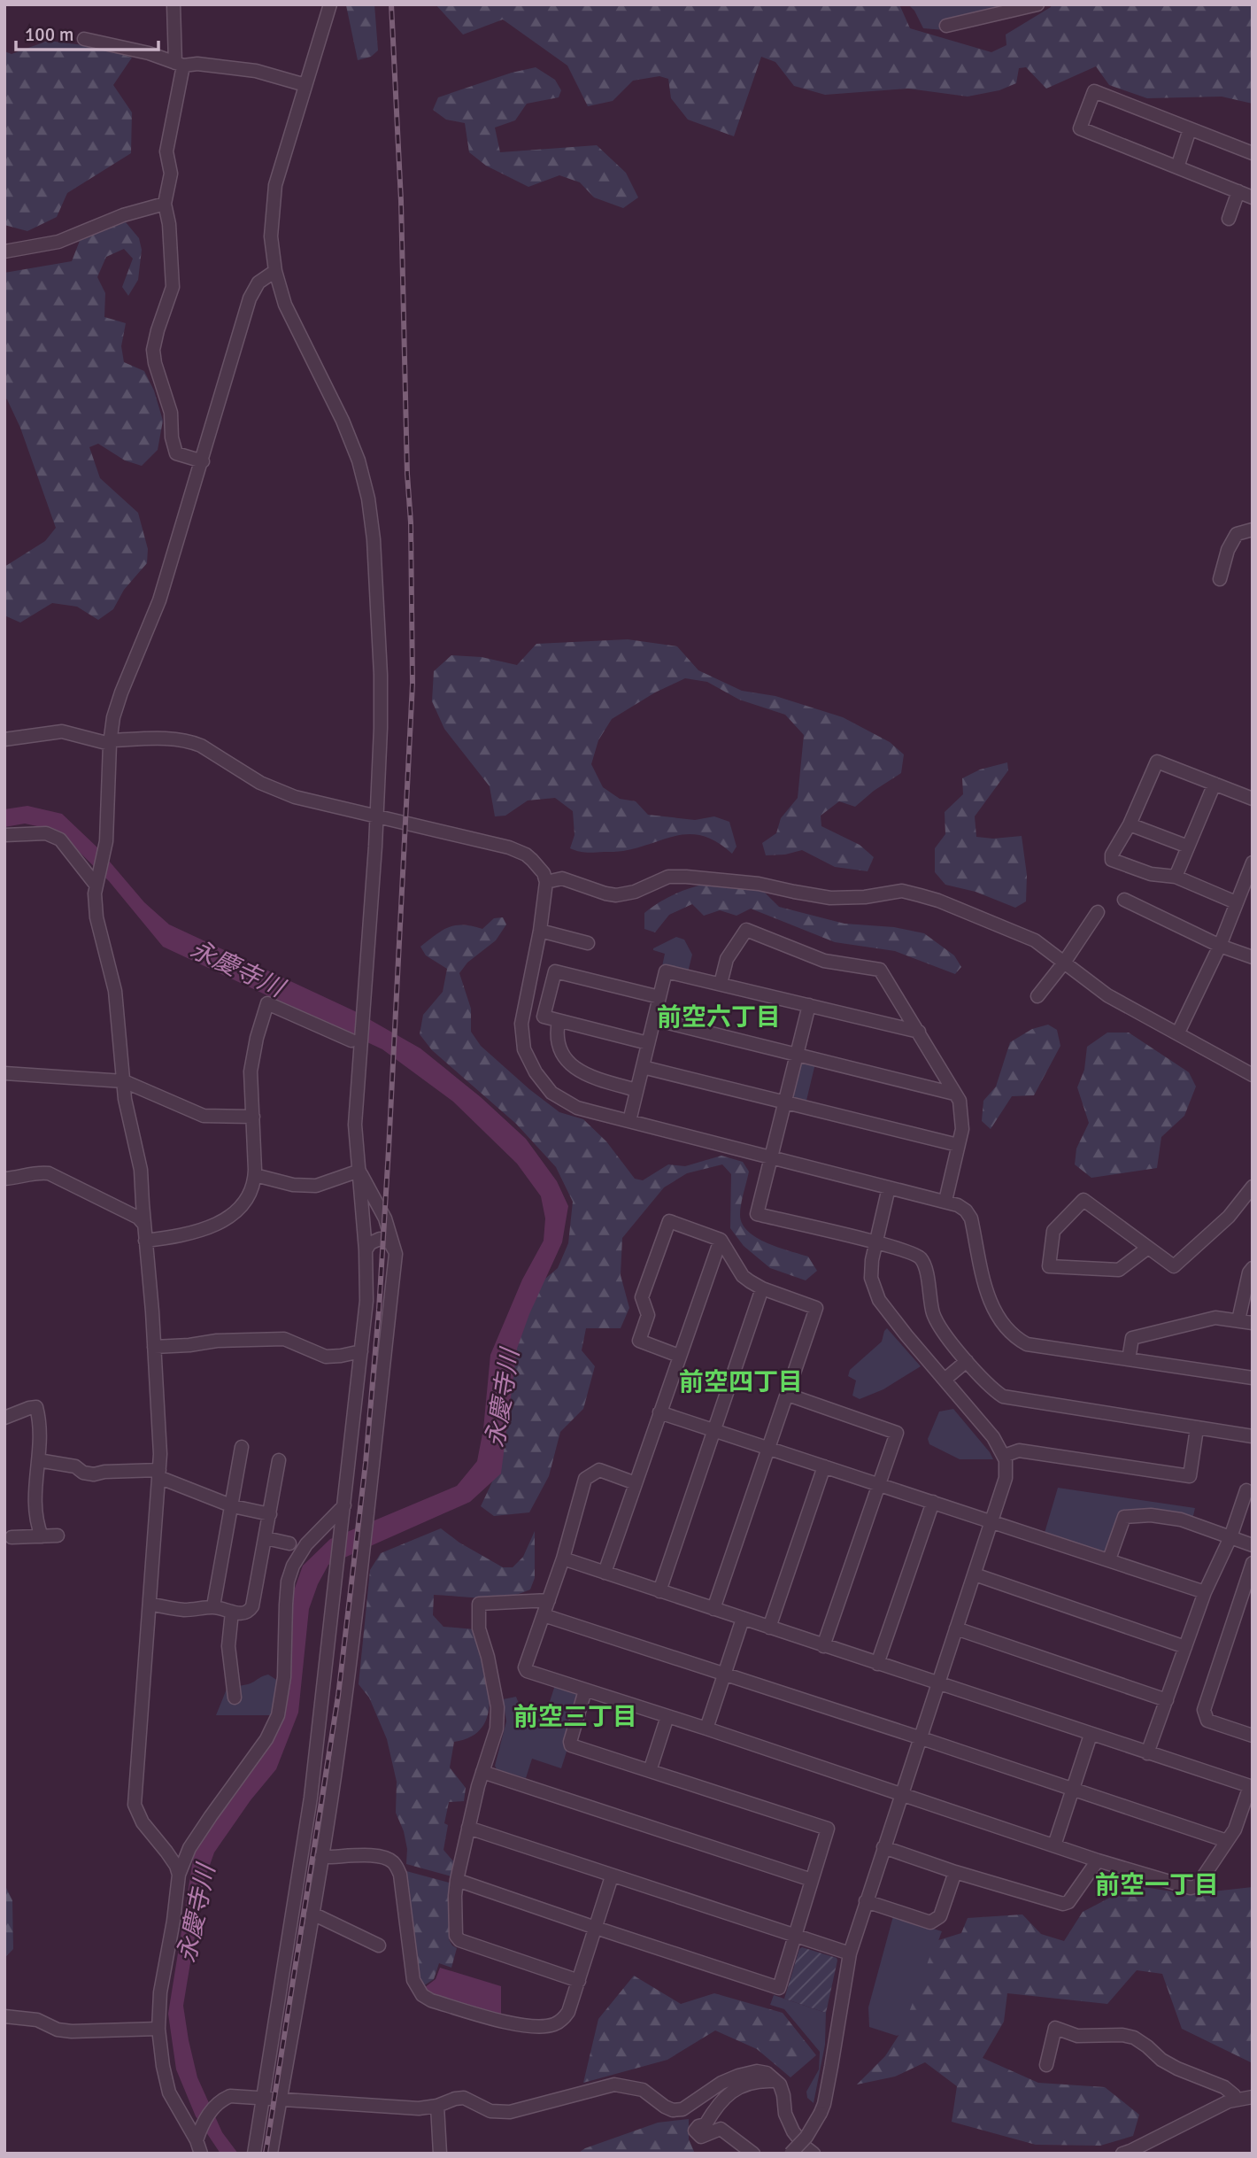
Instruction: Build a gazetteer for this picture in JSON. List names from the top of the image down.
{
  "districts": [
    "前空六丁目",
    "前空四丁目",
    "前空三丁目",
    "前空一丁目"
  ],
  "water": ["永慶寺川"],
  "scale_bar": "100 m"
}
